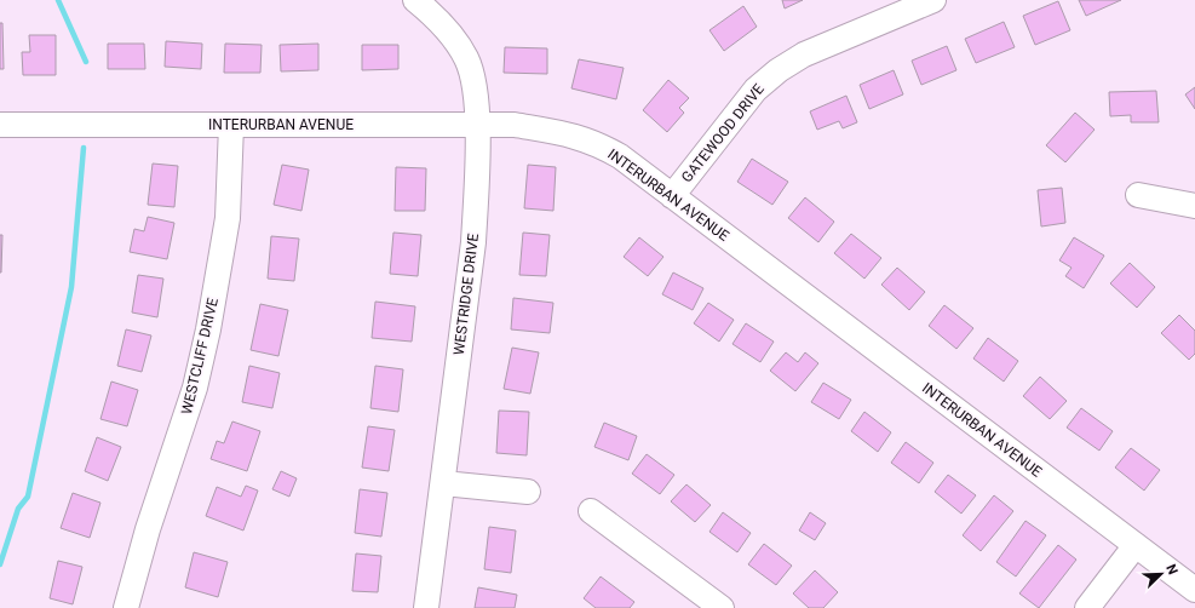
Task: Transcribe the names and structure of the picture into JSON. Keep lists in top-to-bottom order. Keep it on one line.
{"streets":{"street":["INTERURBAN AVENUE","GATEWOOD DRIVE","WESTRIDGE DRIVE","WESTCLIFF DRIVE"]},"crossings":[["INTERURBAN AVENUE","GATEWOOD DRIVE"],["INTERURBAN AVENUE","WESTRIDGE DRIVE"],["INTERURBAN AVENUE","WESTCLIFF DRIVE"]],"north":"top right"}
